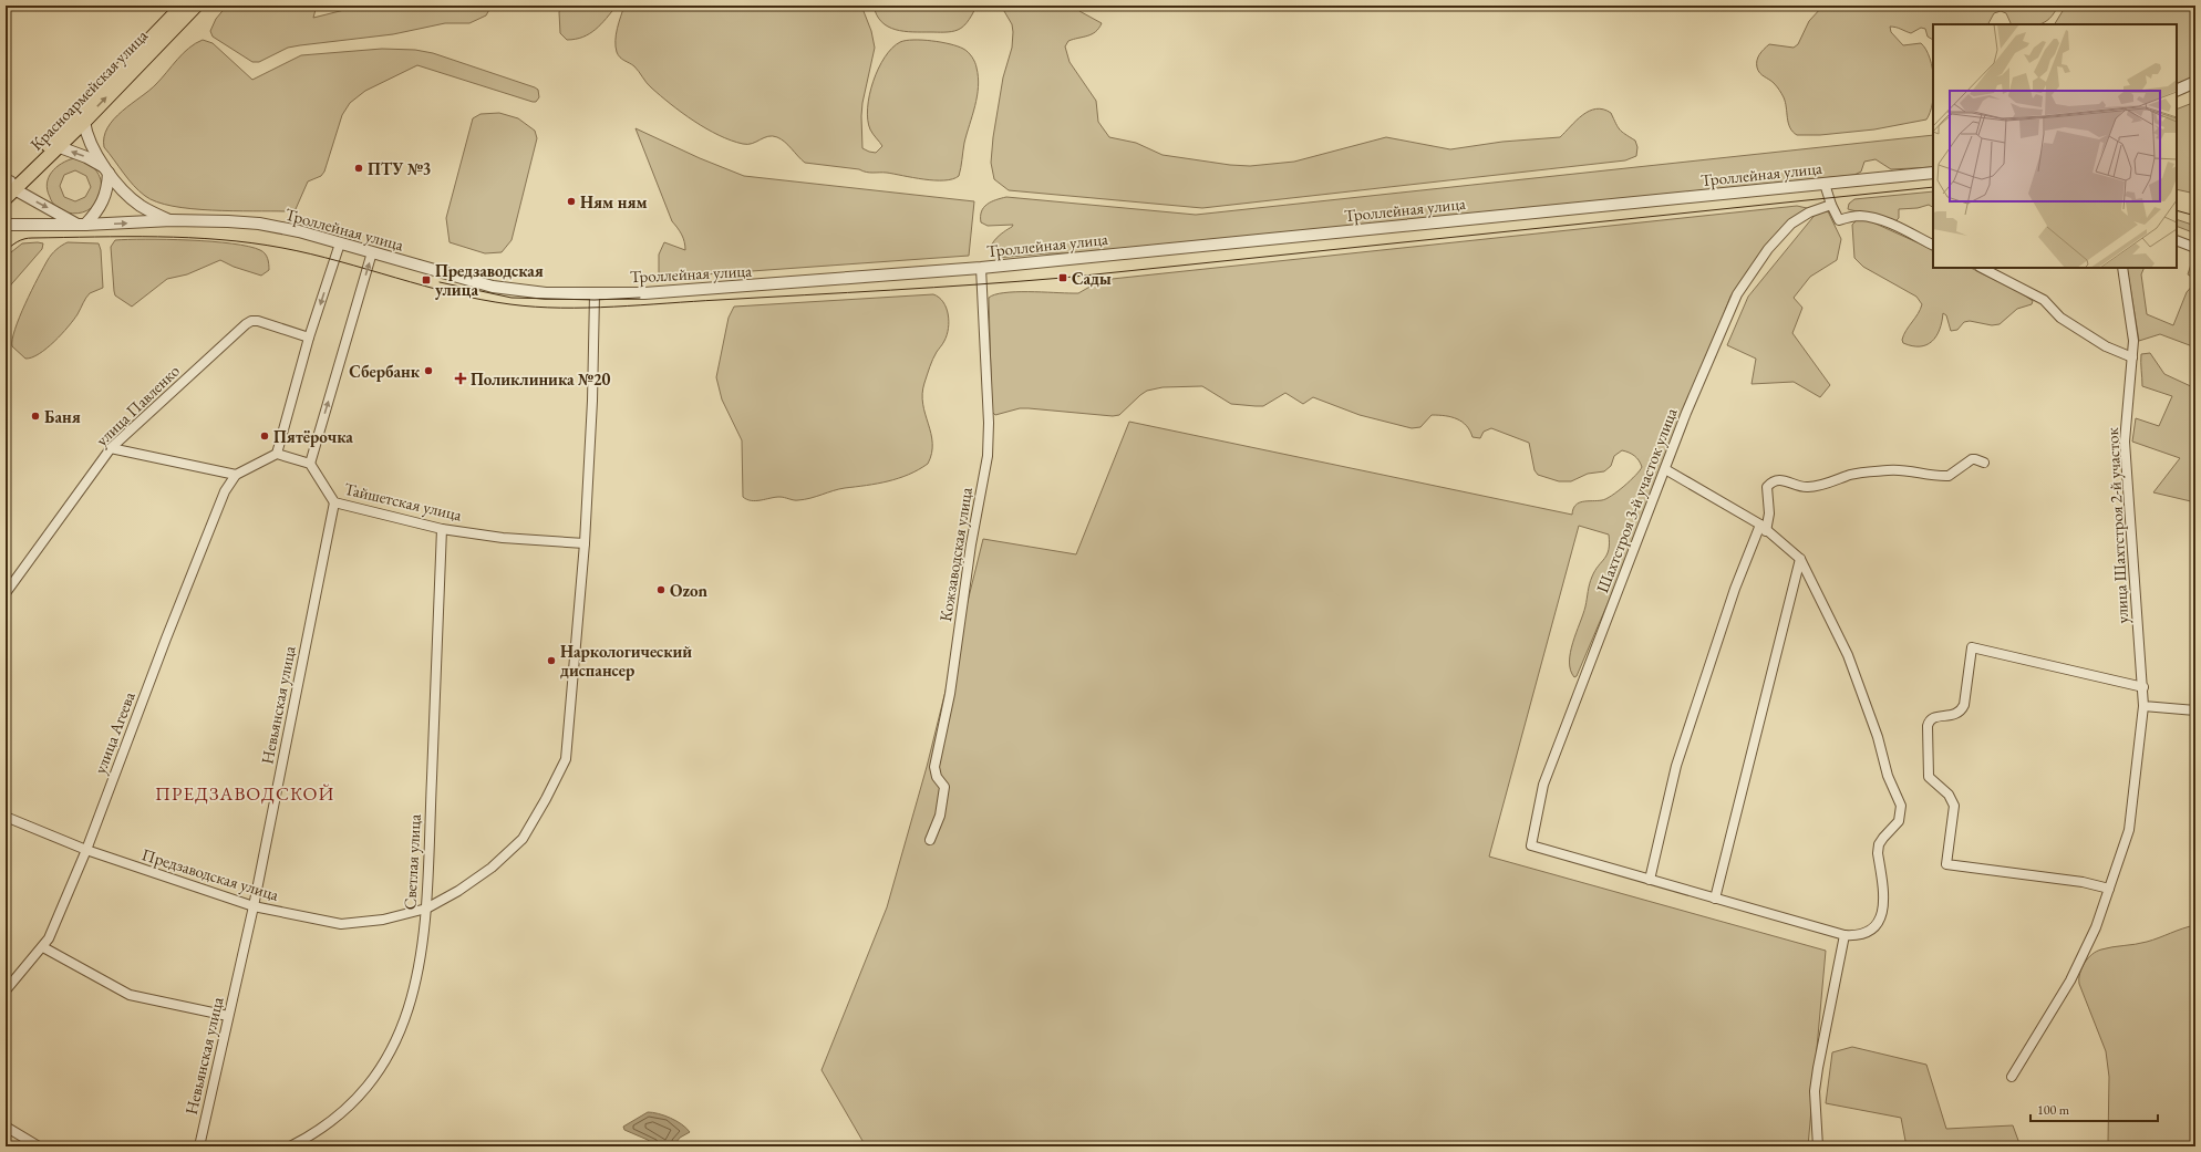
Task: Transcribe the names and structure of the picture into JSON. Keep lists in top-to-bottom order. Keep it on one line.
{"streets":{"main road":["Красноармейская улица"],"street":["Троллейная улица","улица Павленко","Шахтстроя 3-й участок улица","Тайшетская улица","улица Шахтстроя 2-й участок","Кожзаводская улица","Невьянская улица","улица Агеева","Светлая улица","Предзаводская улица"]},"crossings":[["Троллейная улица","Кожзаводская улица"],["Троллейная улица","Предзаводская улица"],["Тайшетская улица","Невьянская улица"],["Тайшетская улица","Светлая улица"],["Тайшетская улица","Предзаводская улица"],["Невьянская улица","Предзаводская улица"],["улица Агеева","Предзаводская улица"],["Светлая улица","Предзаводская улица"]],"districts":["ПРЕДЗАВОДСКОЙ"],"places":{"other":["ПТУ №3","Ням ням","Сбербанк","Баня","Пятёрочка","Ozon","Наркологический диспансер"],"transit":["Сады","Предзаводская улица"],"health":["Поликлиника №20"]},"scale_bar":"100 m"}
